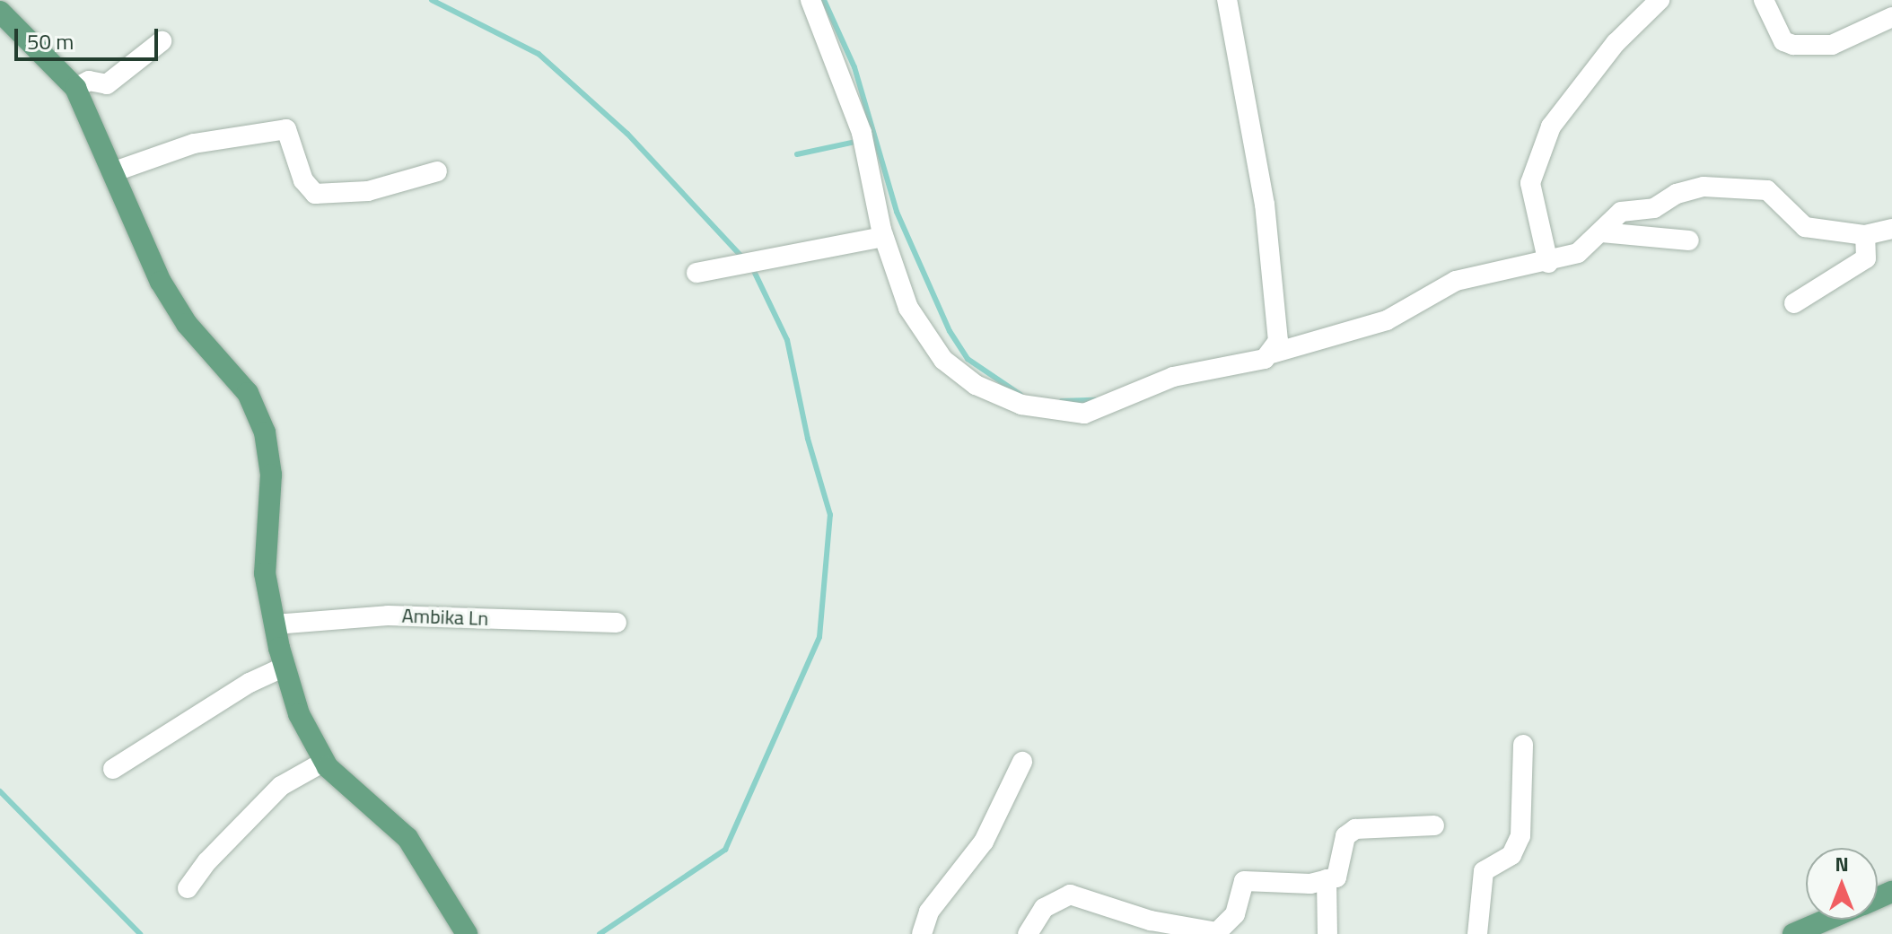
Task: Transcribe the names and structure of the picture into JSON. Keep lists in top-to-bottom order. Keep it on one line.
{"streets":{"street":["Ambika Ln"]},"scale_bar":"50 m","north":"top"}
